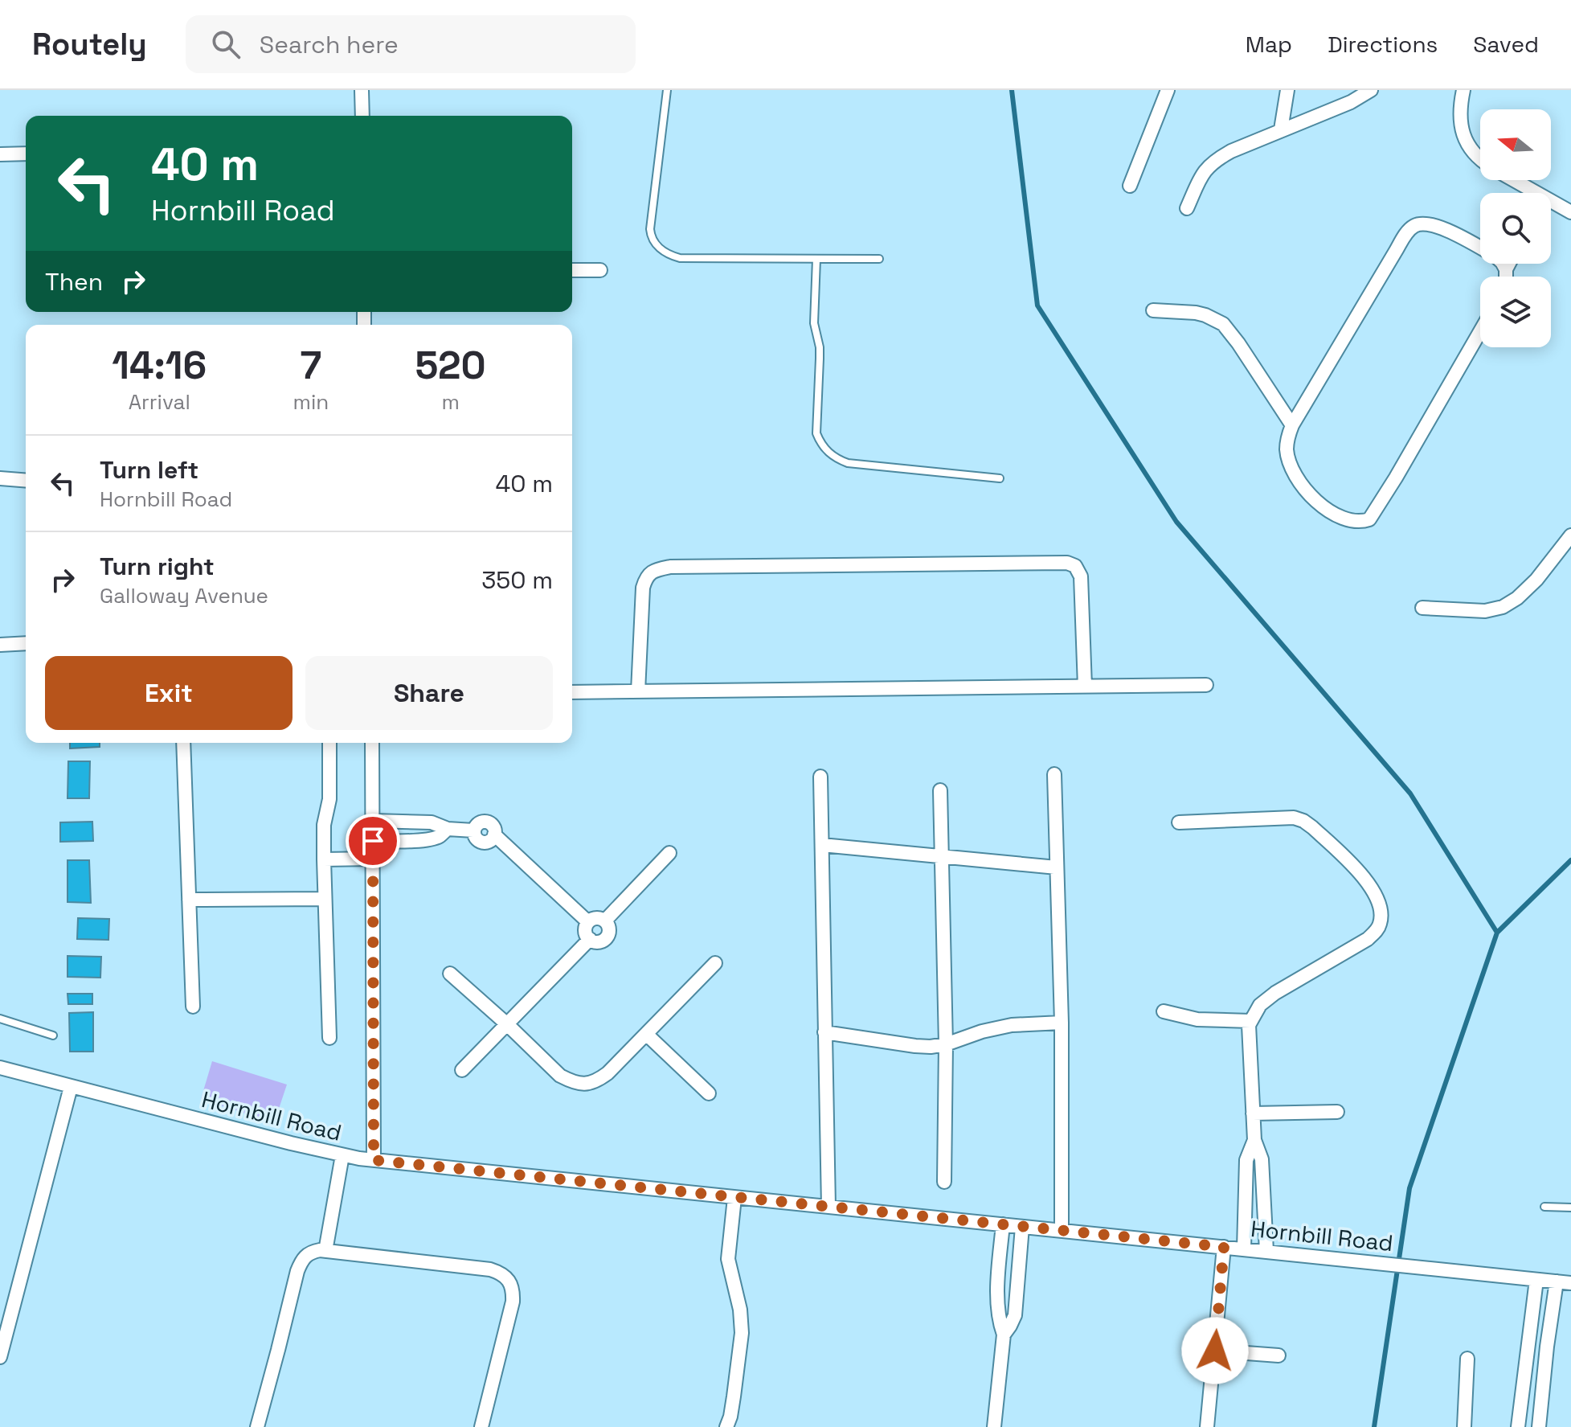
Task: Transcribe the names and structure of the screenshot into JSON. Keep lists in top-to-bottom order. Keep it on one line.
{"streets":{"street":["Hornbill Road"]},"north":"left","page":{"header":"Routely","search":"Search here","nav":["Map","Directions","Saved"],"turn":["40 m","Hornbill Road"],"then":"Then","eta":["14:16","Arrival","7","min","520","m"],"list":[{"name":"Turn left","note":"Hornbill Road","value":"40 m"},{"name":"Turn right","note":"Galloway Avenue","value":"350 m"}],"buttons":["Exit","Share"]}}
